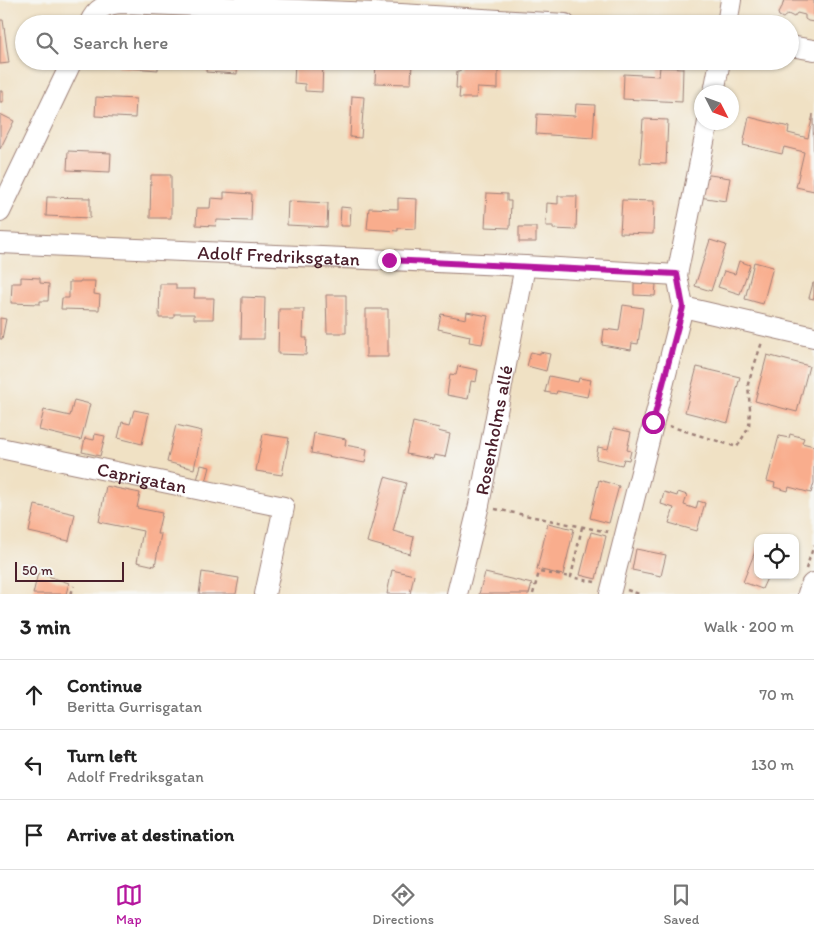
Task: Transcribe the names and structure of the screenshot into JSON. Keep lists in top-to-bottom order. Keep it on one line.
{"streets":{"street":["Adolf Fredriksgatan","Rosenholms allé","Caprigatan"]},"crossings":[["Adolf Fredriksgatan","Rosenholms allé"]],"scale_bar":"50 m","north":"bottom right","page":{"search":"Search here","scale":"50 m","heading":["3 min","Walk · 200 m"],"list":[["Continue","Beritta Gurrisgatan","70 m"],["Turn left","Adolf Fredriksgatan","130 m"],"Arrive at destination"],"nav":["Map","Directions","Saved"]}}
